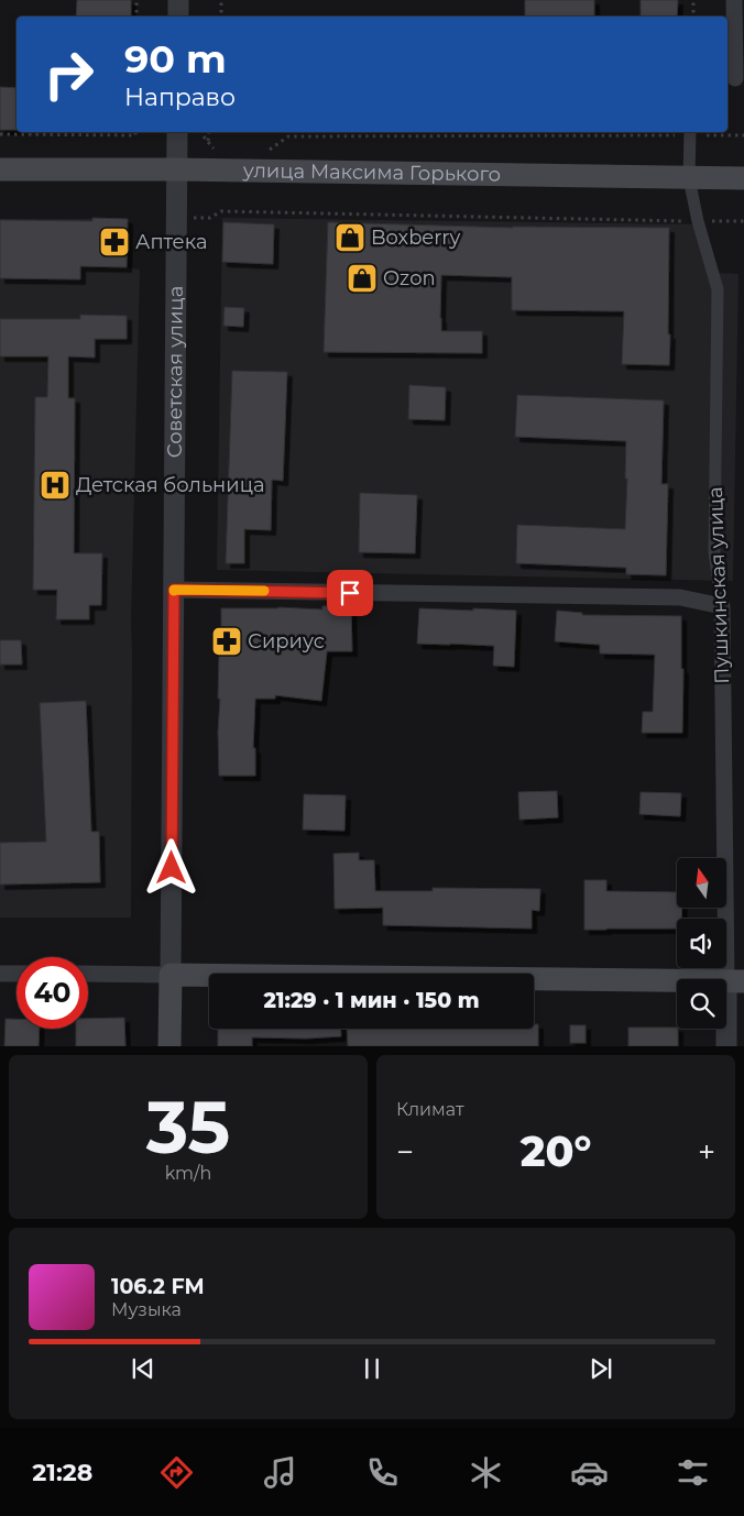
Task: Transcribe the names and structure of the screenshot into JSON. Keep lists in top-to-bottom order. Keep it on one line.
{"streets":{"main road":["улица Максима Горького","Советская улица"],"street":["Пушкинская улица"]},"crossings":[["улица Максима Горького","Советская улица"],["улица Максима Горького","Пушкинская улица"]],"places":{"shop":["Boxberry","Ozon"],"pharmacy":["Аптека","Сириус"],"hospital":["Детская больница"]},"north":"top","page":{"turn":["90 m","Направо"],"limit":"40","trip":"21:29 · 1 мин · 150 m","tile":[["35","km/h"],"Климат"],"heat":["−","20°","+"],"song":["106.2 FM","Музыка"],"tabs":"21:28"}}
